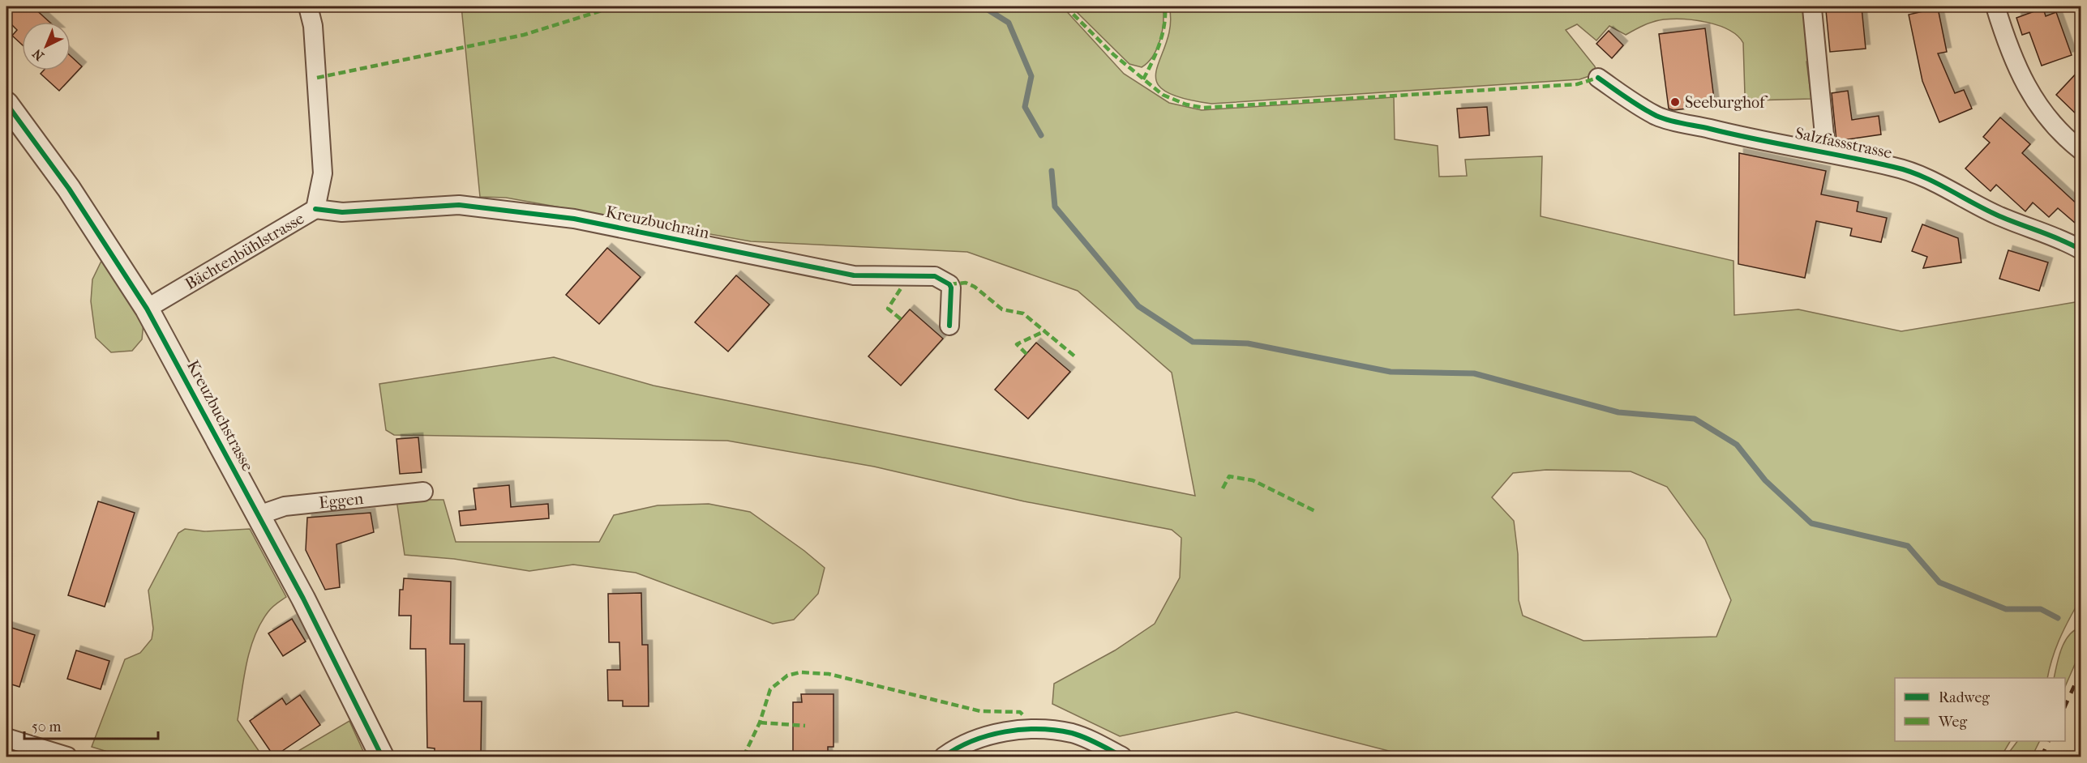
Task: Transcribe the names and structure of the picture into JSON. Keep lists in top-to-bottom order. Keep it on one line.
{"streets":{"street":["Salzfassstrasse","Kreuzbuchrain","Bächtenbühlstrasse","Kreuzbuchstrasse","Eggen"]},"crossings":[["Kreuzbuchrain","Bächtenbühlstrasse"],["Bächtenbühlstrasse","Kreuzbuchstrasse"],["Kreuzbuchstrasse","Eggen"]],"places":["Seeburghof"],"legend":["Radweg","Weg"],"scale_bar":"50 m","north":"bottom left"}
